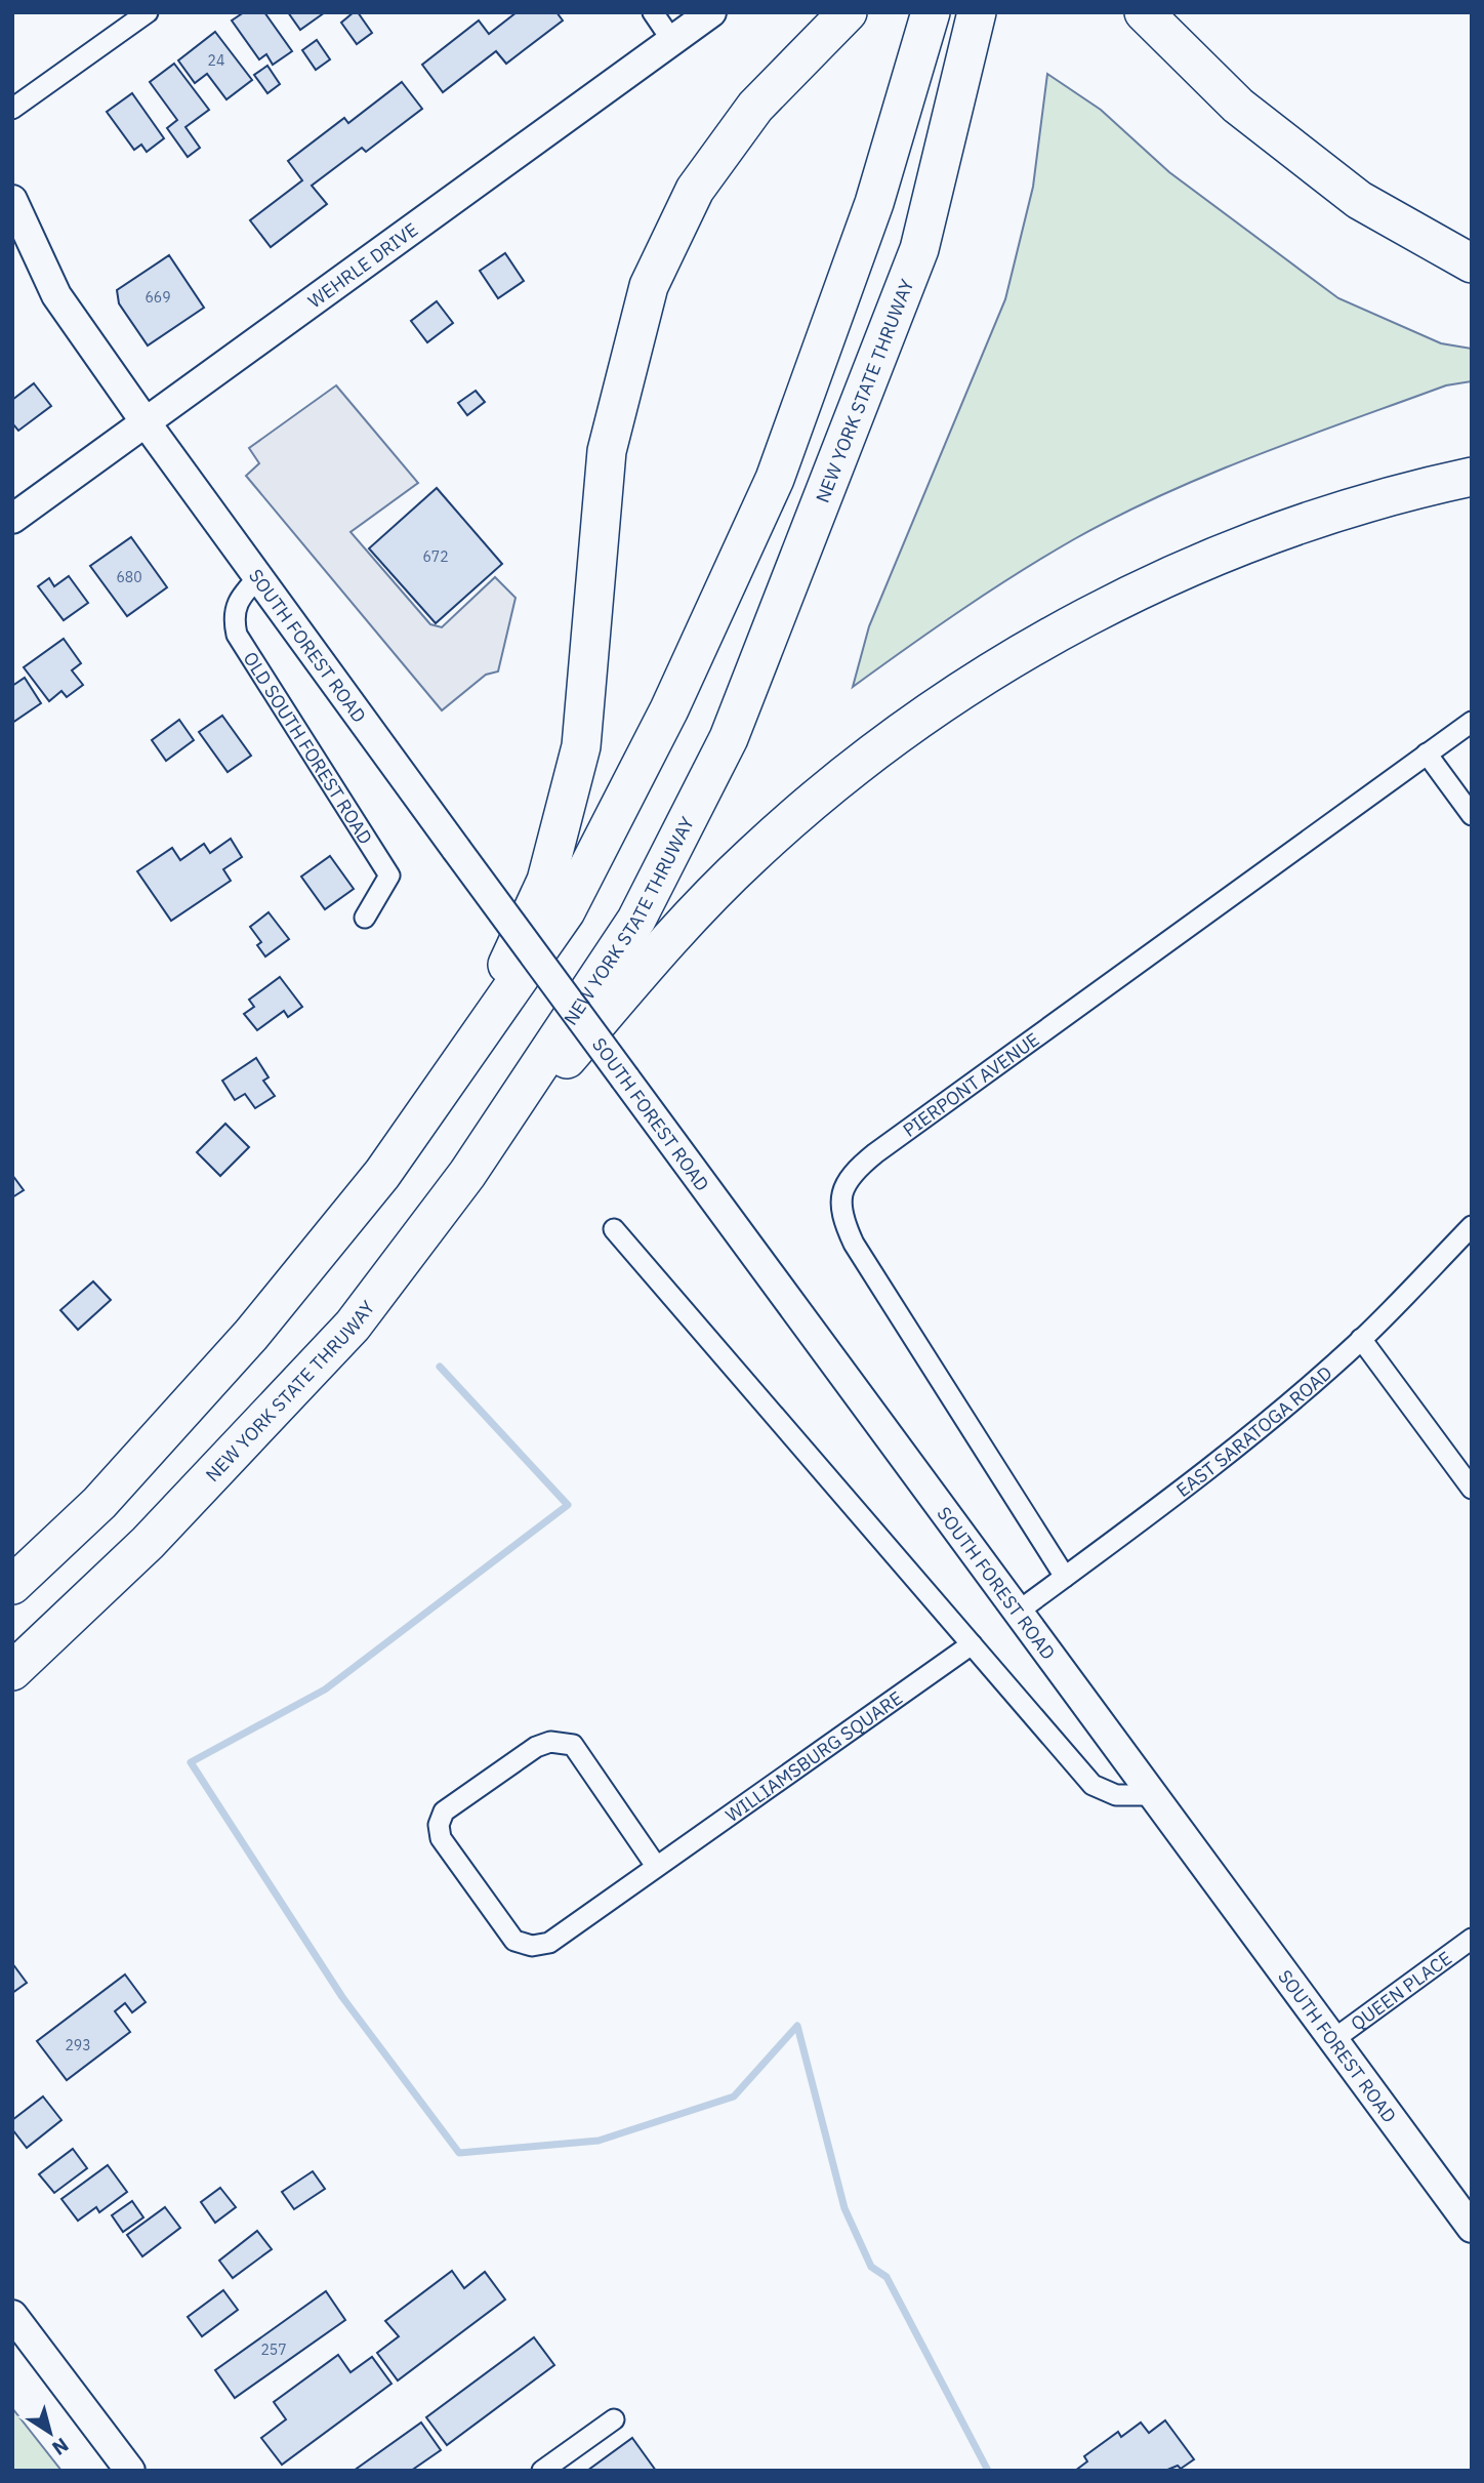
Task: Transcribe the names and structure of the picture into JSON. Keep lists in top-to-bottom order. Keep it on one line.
{"streets":{"highway":["NEW YORK STATE THRUWAY"],"street":["WEHRLE DRIVE","SOUTH FOREST ROAD","OLD SOUTH FOREST ROAD","PIERPONT AVENUE","EAST SARATOGA ROAD","WILLIAMSBURG SQUARE","QUEEN PLACE"]},"crossings":[["WEHRLE DRIVE","SOUTH FOREST ROAD"],["SOUTH FOREST ROAD","OLD SOUTH FOREST ROAD"],["SOUTH FOREST ROAD","EAST SARATOGA ROAD"],["SOUTH FOREST ROAD","QUEEN PLACE"],["PIERPONT AVENUE","EAST SARATOGA ROAD"]],"house_numbers":["24","669","672","680","293","257"],"north":"bottom right"}
